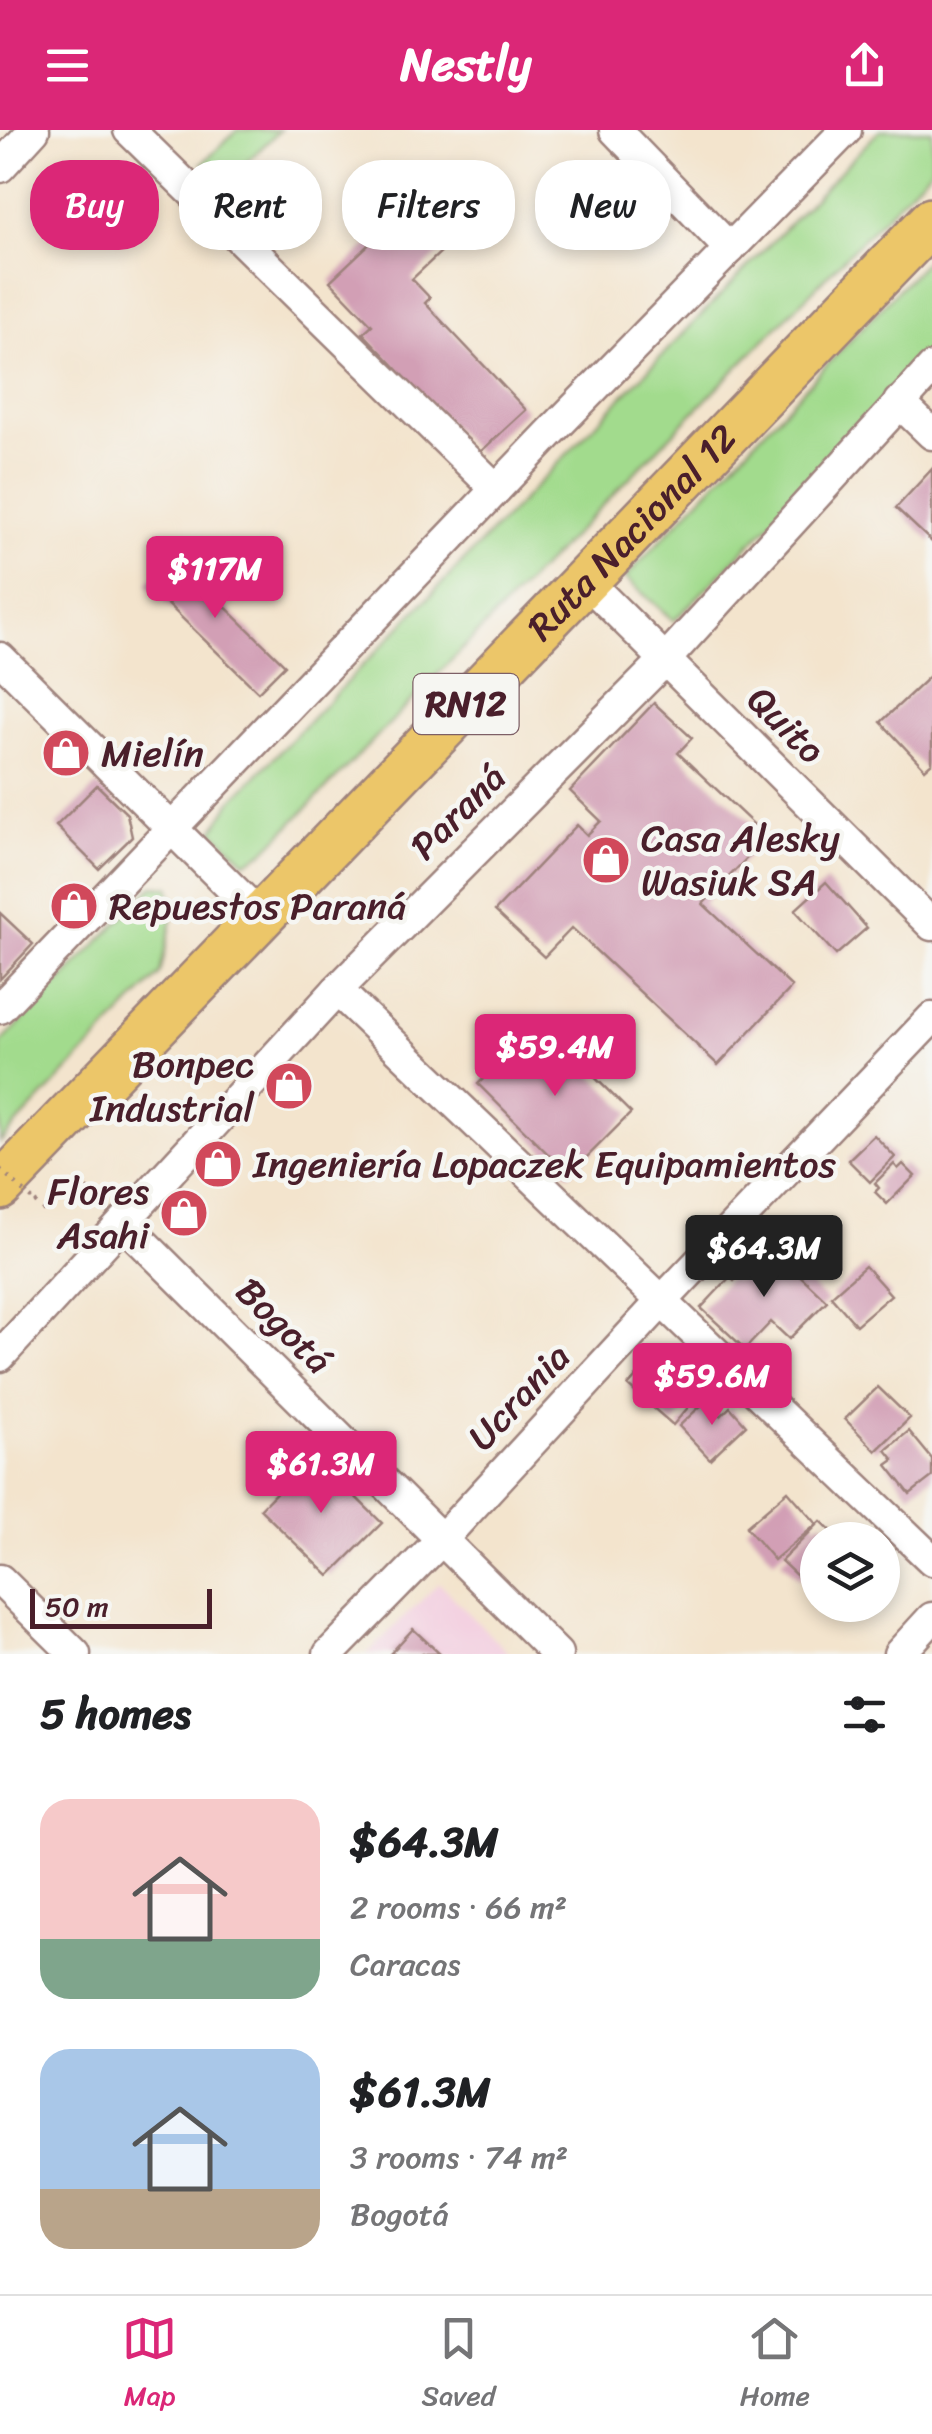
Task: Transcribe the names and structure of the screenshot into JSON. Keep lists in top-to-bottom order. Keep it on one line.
{"streets":{"highway":["Ruta Nacional 12","RN12"],"street":["Quito","Paraná","Bogotá","Ucrania"]},"crossings":[["Ruta Nacional 12","Quito"],["Quito","Paraná"],["Paraná","Bogotá"],["Bogotá","Ucrania"]],"places":{"shop":["Mielín","Casa Alesky Wasiuk SA","Repuestos Paraná","Bonpec Industrial","Ingeniería Lopaczek Equipamientos","Flores Asahi"]},"scale_bar":"50 m","page":{"header":"Nestly","chip":["Buy","Rent","Filters","New"],"price":["$117M","$59.4M","$64.3M","$59.6M","$61.3M"],"scale":"50 m","heading":"5 homes","list":[{"name":"$64.3M","note":"2 rooms · 66 m² · Caracas"},{"name":"$61.3M","note":"3 rooms · 74 m² · Bogotá"}],"tabs":["Map","Saved","Home"]}}
